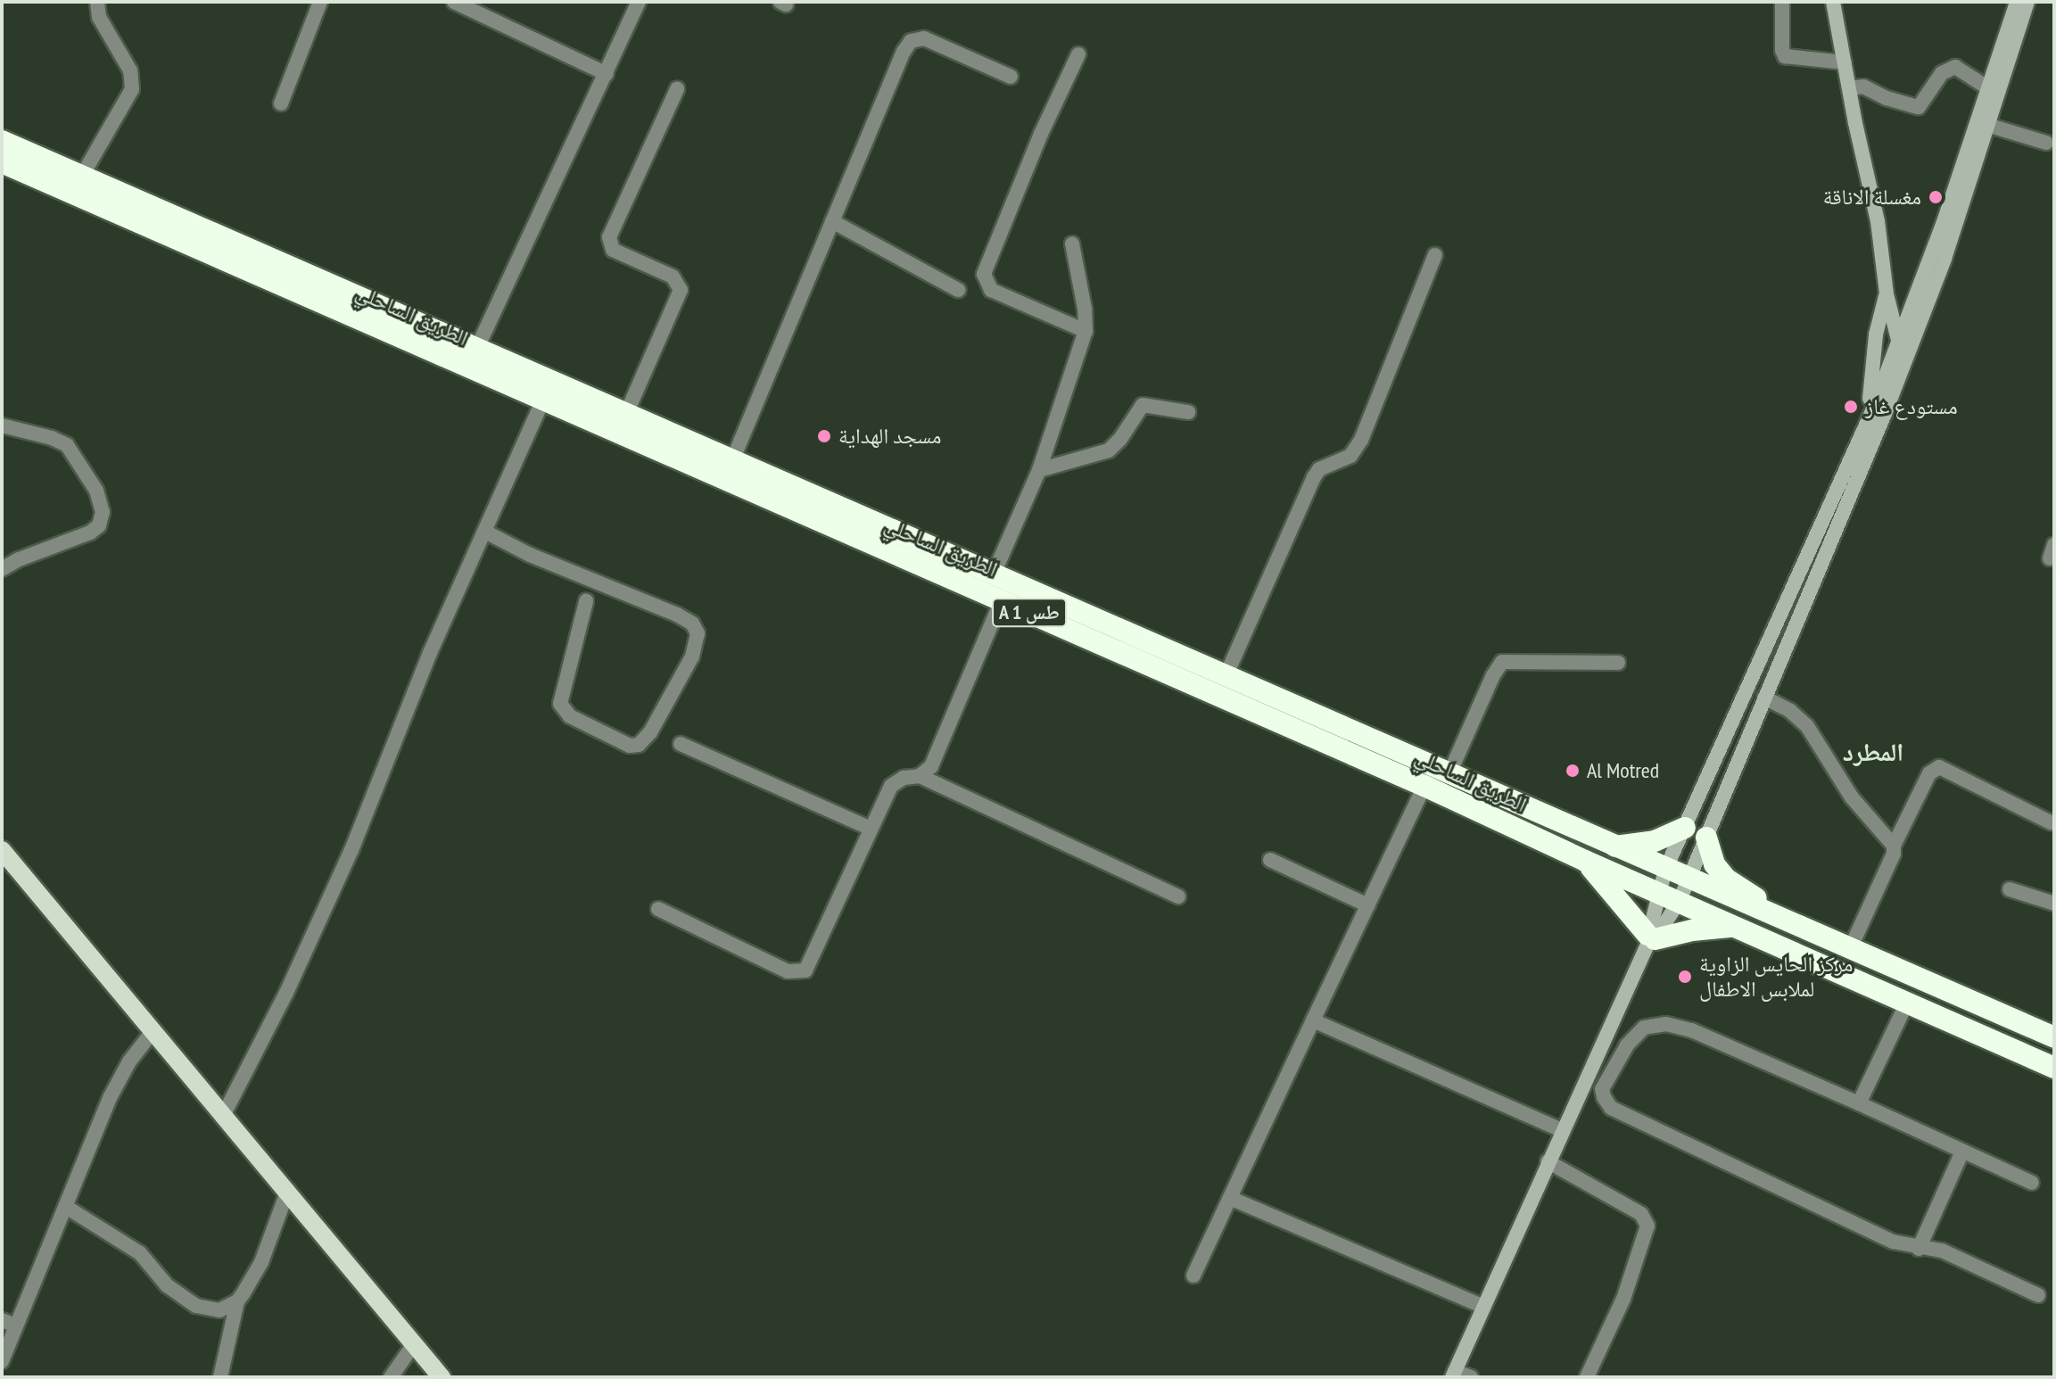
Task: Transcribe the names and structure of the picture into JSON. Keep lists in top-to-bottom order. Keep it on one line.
{"streets":{"highway":["الطريق الساحلي","A 1 طس"]},"districts":["المطرد"],"places":["مغسلة الاناقة","مستودع غاز","مسجد الهداية","Al Motred","مركز الحايس الزاوية لملابس الاطفال"]}
